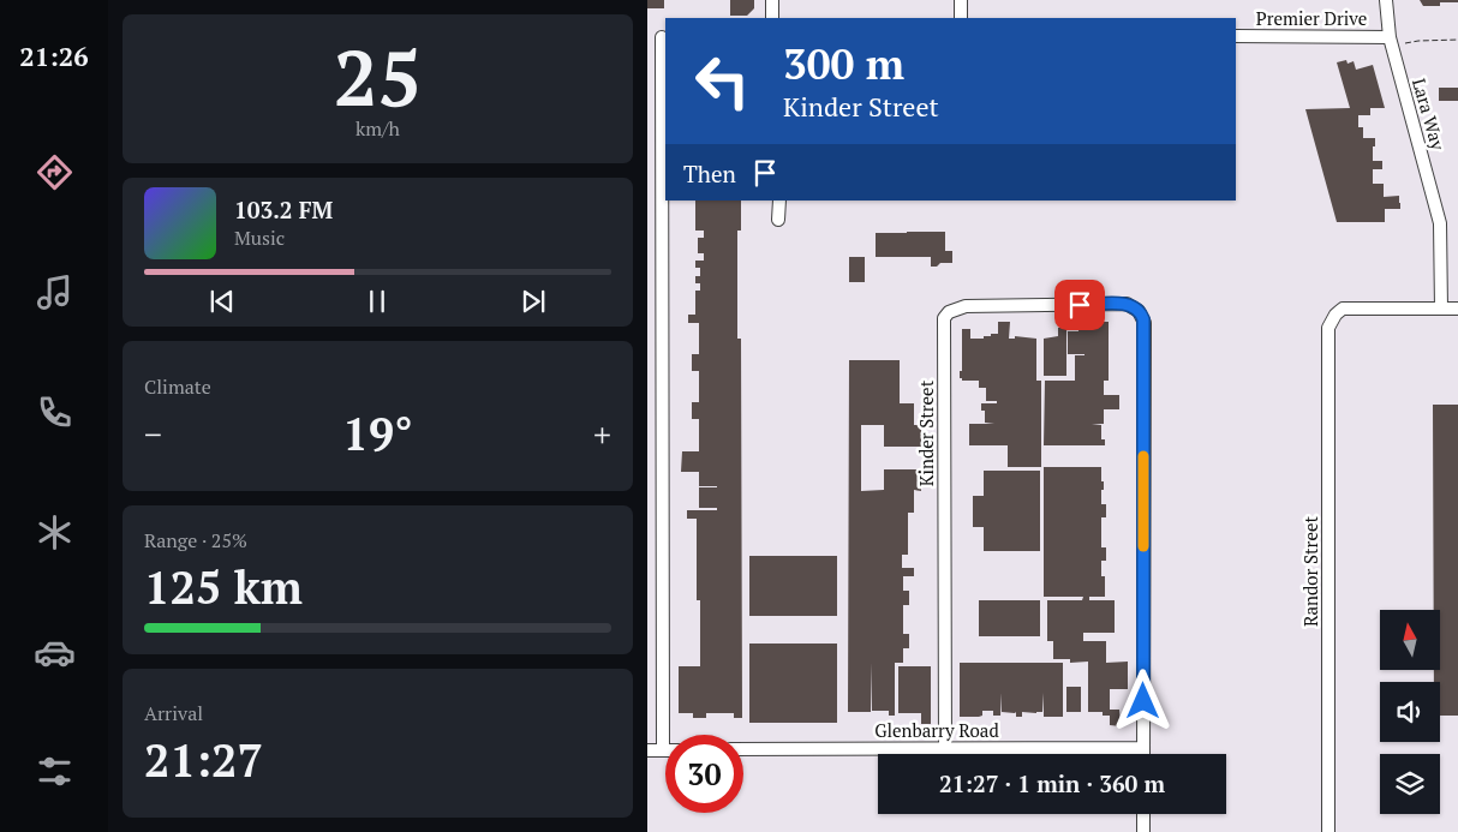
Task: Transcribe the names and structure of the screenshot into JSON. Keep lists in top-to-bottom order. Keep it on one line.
{"streets":{"street":["Premier Drive","Lara Way","Kinder Street","Randor Street","Glenbarry Road"]},"crossings":[["Premier Drive","Lara Way"],["Lara Way","Randor Street"],["Kinder Street","Glenbarry Road"]],"north":"top","page":{"tabs":"21:26","tile":[["25","km/h"],"Climate",["Range · 25%","125 km"],["Arrival","21:27"]],"turn":["300 m","Kinder Street"],"then":"Then","song":["103.2 FM","Music"],"heat":["−","19°","+"],"limit":"30","trip":"21:27 · 1 min · 360 m"}}
